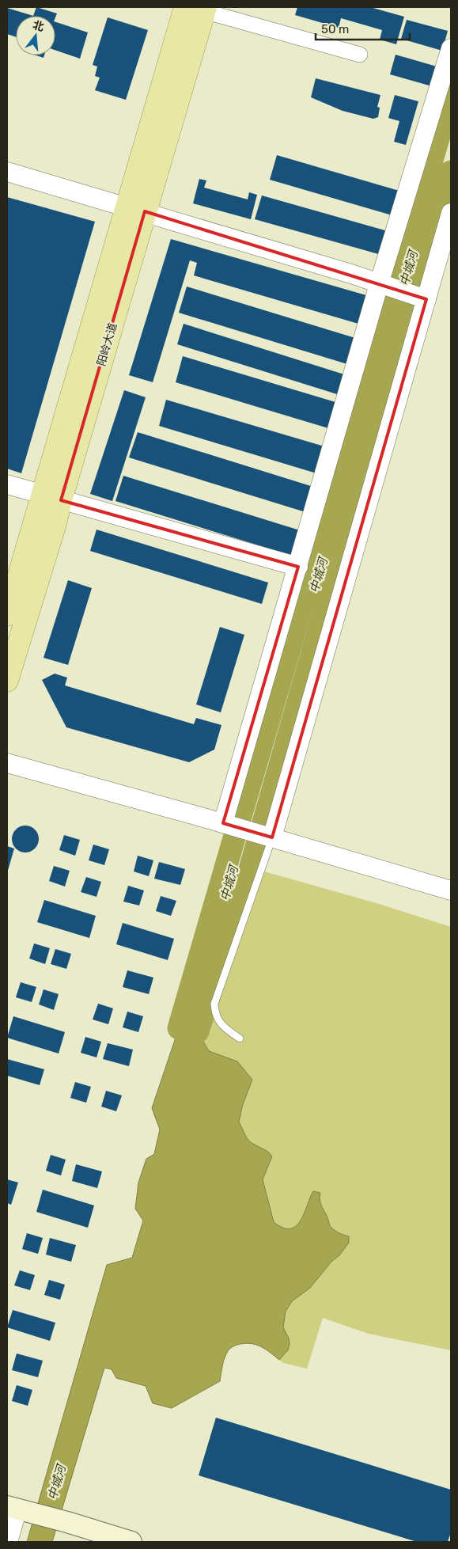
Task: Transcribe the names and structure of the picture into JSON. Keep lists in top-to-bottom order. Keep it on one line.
{"streets":{"main road":["阳岭大道"]},"water":["中城河"],"scale_bar":"50 m","north":"top"}
